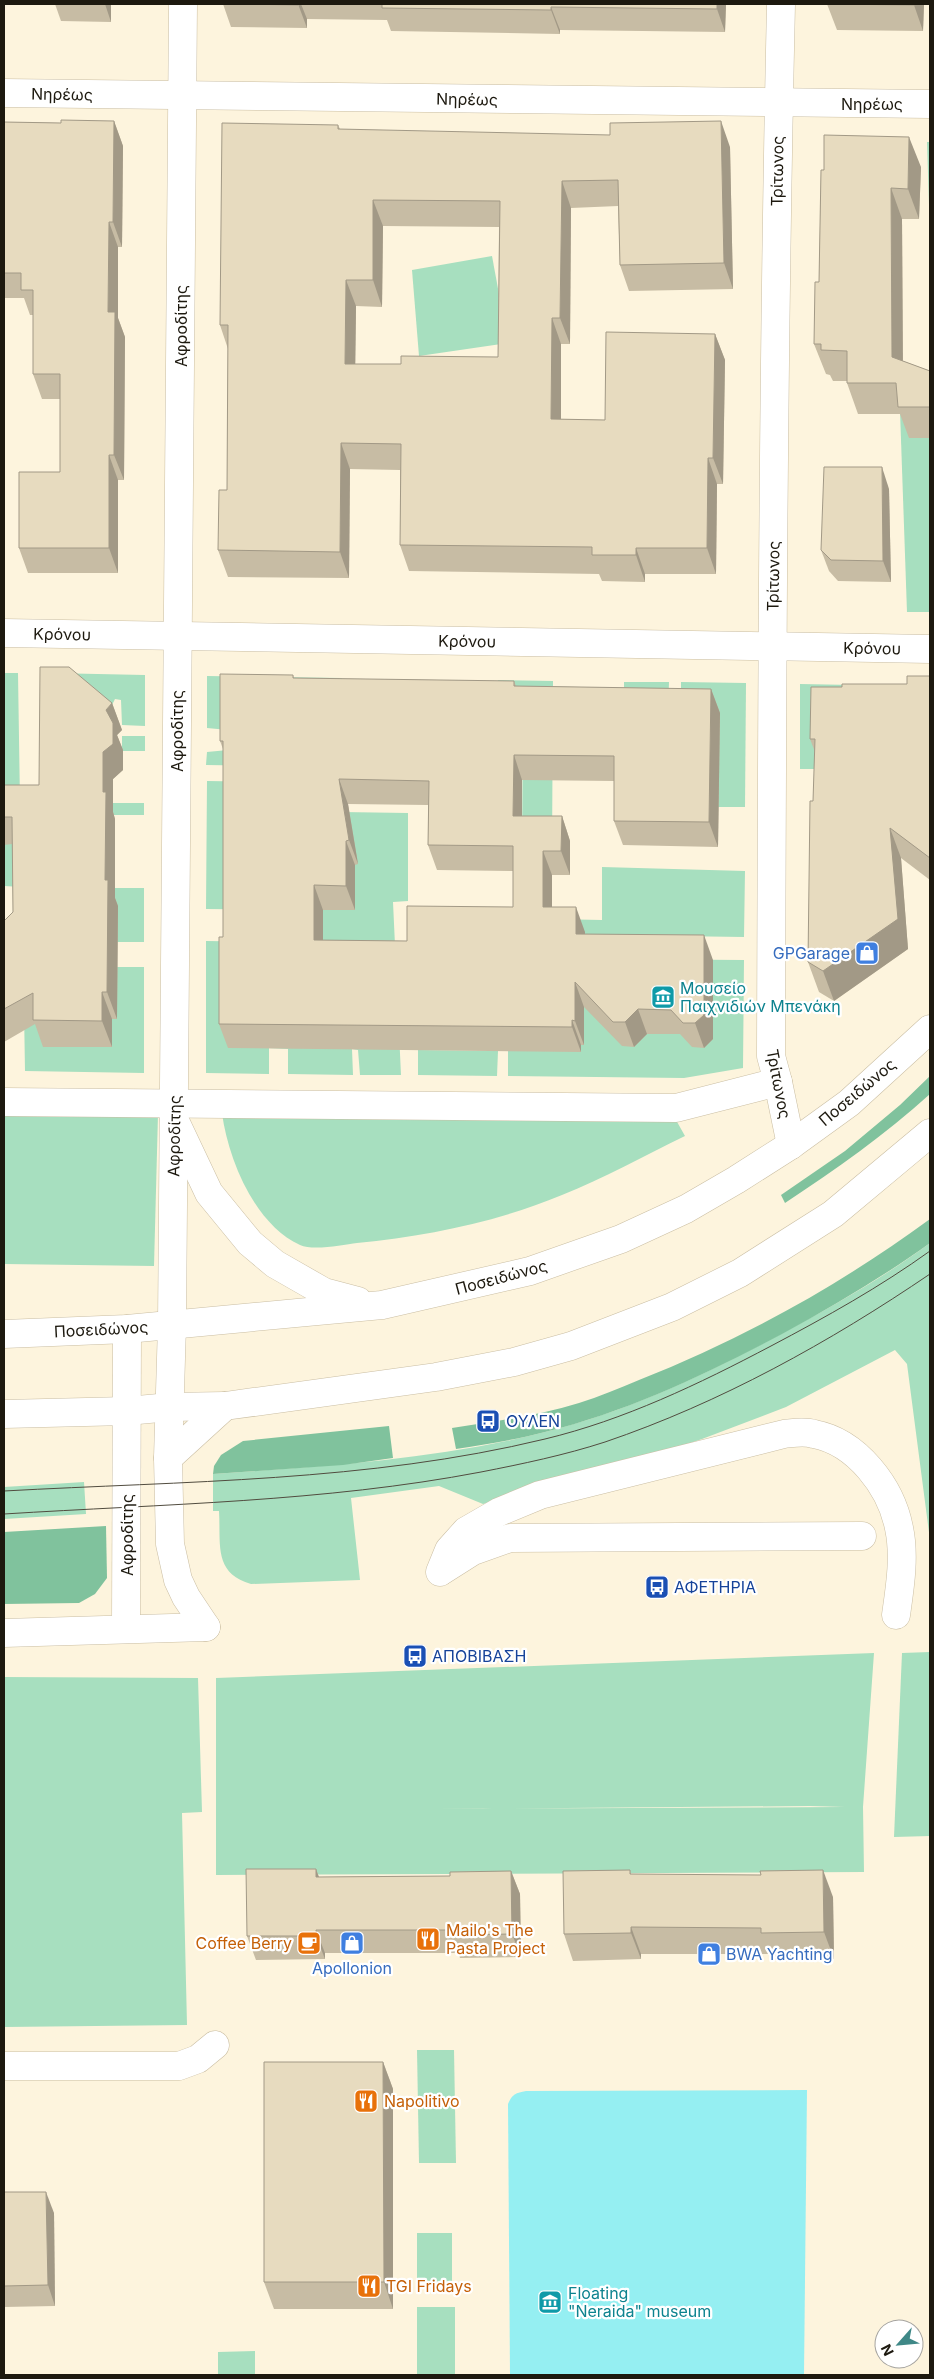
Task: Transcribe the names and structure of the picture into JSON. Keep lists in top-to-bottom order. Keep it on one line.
{"streets":{"main road":["Νηρέως","Τρίτωνος","Αφροδίτης","Κρόνου","Ποσειδώνος"]},"crossings":[["Νηρέως","Τρίτωνος"],["Νηρέως","Αφροδίτης"],["Τρίτωνος","Κρόνου"],["Τρίτωνος","Ποσειδώνος"],["Αφροδίτης","Κρόνου"],["Αφροδίτης","Ποσειδώνος"]],"places":{"shop":["GPGarage","Apollonion","BWA Yachting"],"museum":["Μουσείο Παιχνιδιών Μπενάκη","Floating \"Neraida\" museum"],"bus stop":["ΟΥΛΕΝ","ΑΦΕΤΗΡΙΑ","ΑΠΟΒΙΒΑΣΗ"],"restaurant":["Mailo's The Pasta Project","Napolitivo","TGI Fridays"],"cafe":["Coffee Berry"]},"north":"bottom left"}
